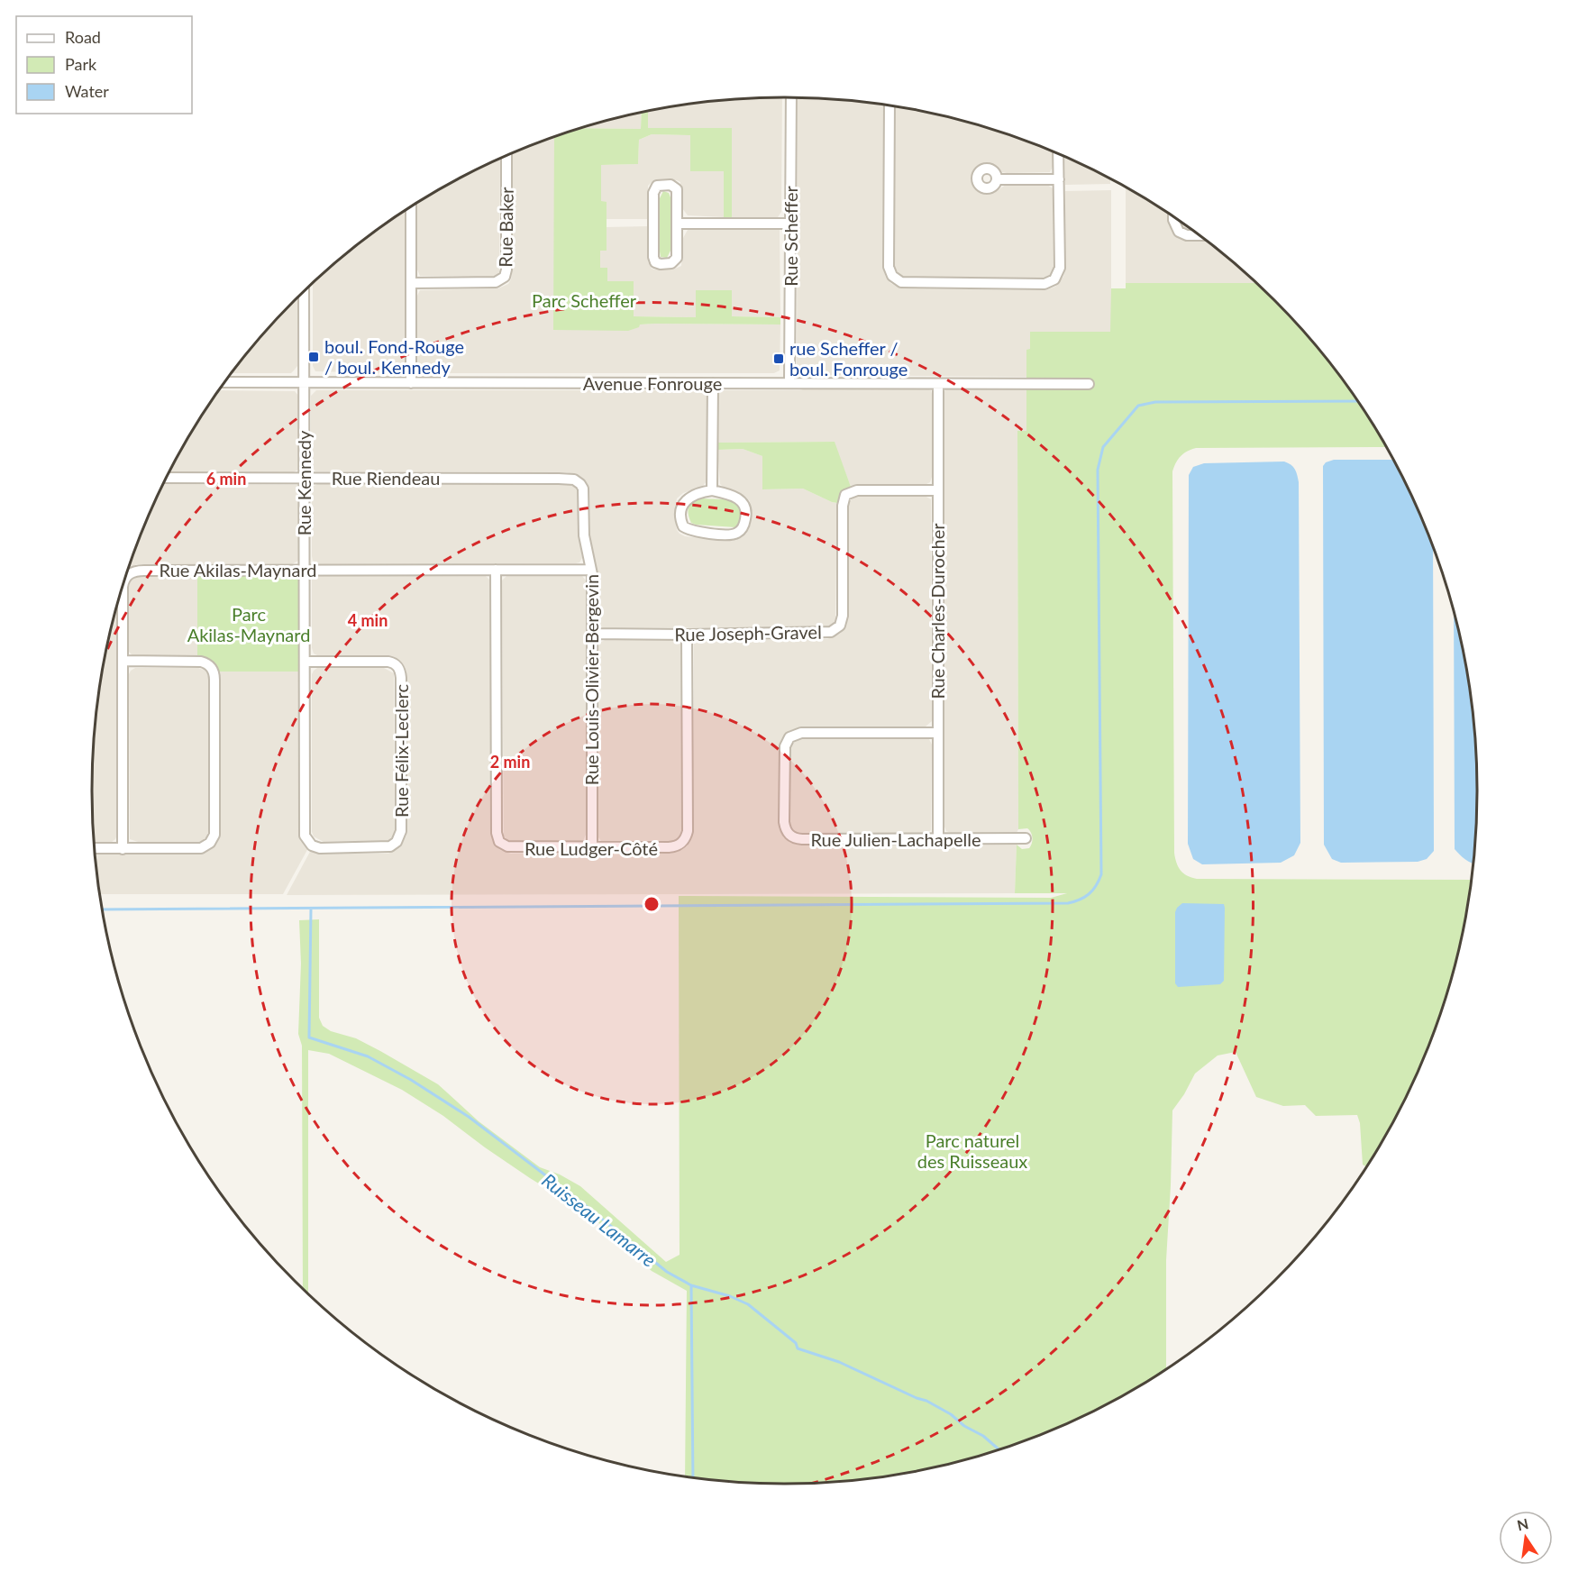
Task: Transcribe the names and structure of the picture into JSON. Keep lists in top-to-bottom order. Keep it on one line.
{"streets":{"street":["Rue Baker","Rue Scheffer","Avenue Fonrouge","Rue Riendeau","Rue Kennedy","Rue Akilas-Maynard","Rue Charles-Durocher","Rue Joseph-Gravel","Rue Louis-Olivier-Bergevin","Rue Félix-Leclerc","Rue Julien-Lachapelle","Rue Ludger-Côté"]},"crossings":[["Rue Scheffer","Avenue Fonrouge"],["Avenue Fonrouge","Rue Kennedy"],["Avenue Fonrouge","Rue Charles-Durocher"],["Rue Riendeau","Rue Kennedy"],["Rue Riendeau","Rue Louis-Olivier-Bergevin"],["Rue Kennedy","Rue Akilas-Maynard"],["Rue Kennedy","Rue Félix-Leclerc"],["Rue Akilas-Maynard","Rue Louis-Olivier-Bergevin"],["Rue Akilas-Maynard","Rue Ludger-Côté"],["Rue Charles-Durocher","Rue Joseph-Gravel"],["Rue Charles-Durocher","Rue Julien-Lachapelle"],["Rue Joseph-Gravel","Rue Louis-Olivier-Bergevin"],["Rue Joseph-Gravel","Rue Ludger-Côté"],["Rue Louis-Olivier-Bergevin","Rue Ludger-Côté"]],"water":["Ruisseau Lamarre"],"parks":["Parc Scheffer","Parc Akilas-Maynard","Parc naturel des Ruisseaux"],"places":{"transit":["boul. Fond-Rouge / boul. Kennedy","rue Scheffer / boul. Fonrouge"]},"legend":["Road","Park","Water"],"north":"top","rings":["6 min","4 min","2 min"]}
